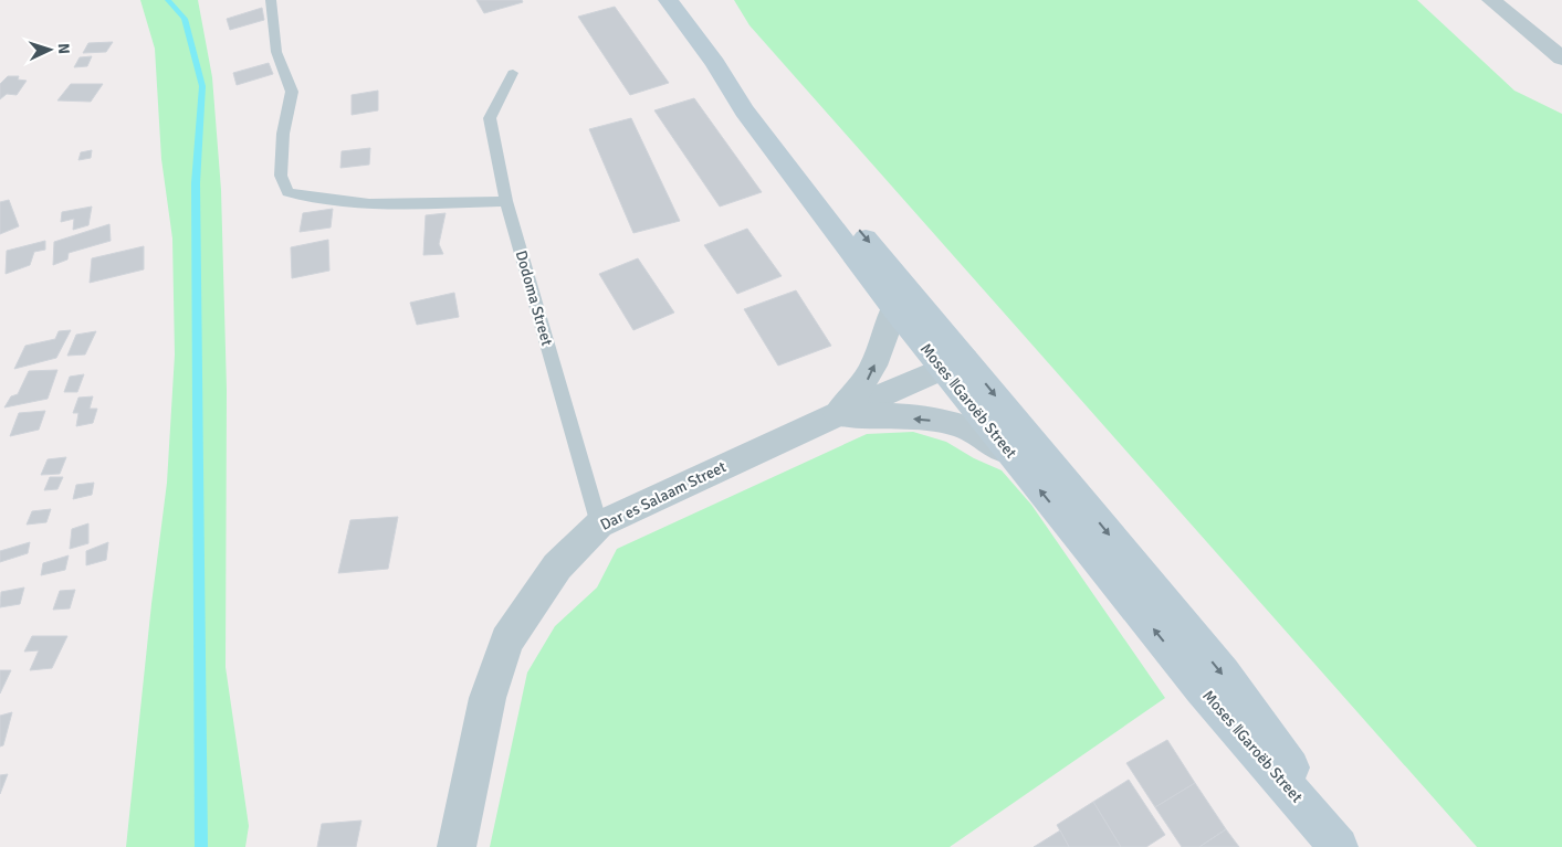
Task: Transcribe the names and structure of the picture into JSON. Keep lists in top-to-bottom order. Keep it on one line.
{"streets":{"main road":["Moses ǁGaroëb Street"],"street":["Dar es Salaam Street"],"lane":["Dodoma Street"]},"crossings":[["Dodoma Street","Dar es Salaam Street"],["Moses ǁGaroëb Street","Dar es Salaam Street"]],"north":"right"}
